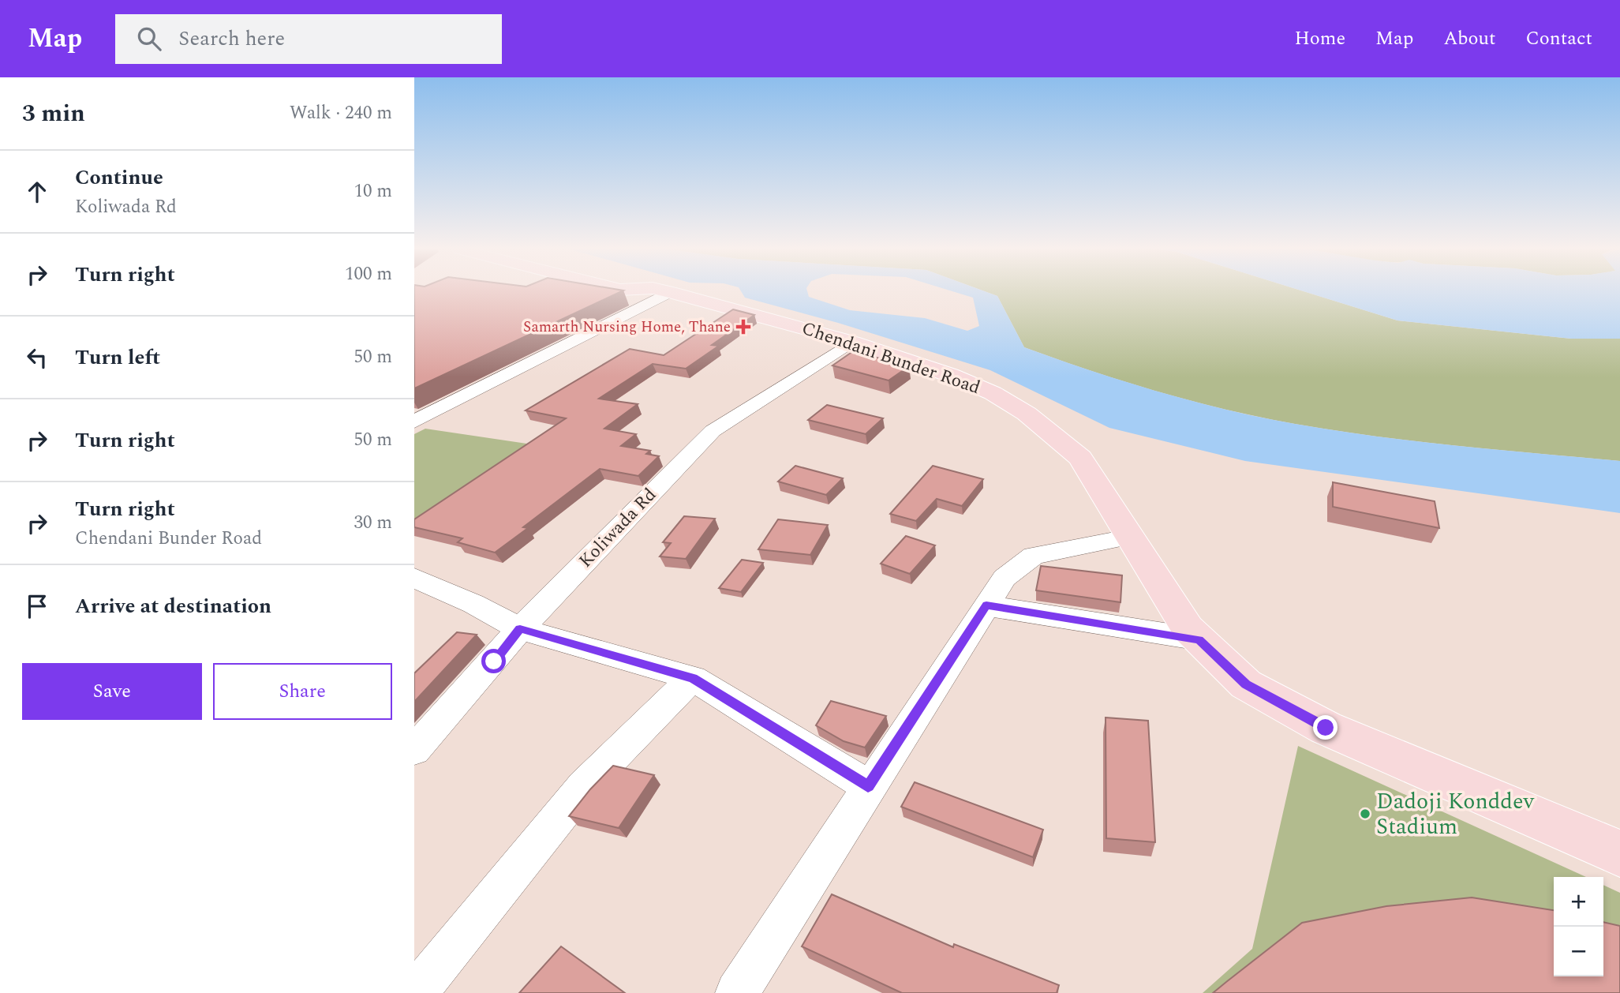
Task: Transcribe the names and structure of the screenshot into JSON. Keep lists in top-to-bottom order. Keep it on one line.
{"streets":{"main road":["Chendani Bunder Road"],"street":["Koliwada Rd"]},"crossings":[["Chendani Bunder Road","Koliwada Rd"]],"places":{"health":["Samarth Nursing Home, Thane"],"other":["Dadoji Konddev Stadium"]},"page":{"header":"Map","search":"Search here","nav":["Home","Map","About","Contact"],"heading":["3 min","Walk · 240 m"],"list":[["Continue","Koliwada Rd","10 m"],["Turn right","100 m"],["Turn left","50 m"],["Turn right","50 m"],["Turn right","Chendani Bunder Road","30 m"],"Arrive at destination"],"buttons":["Save","Share"],"map_buttons":["+","−"]}}
